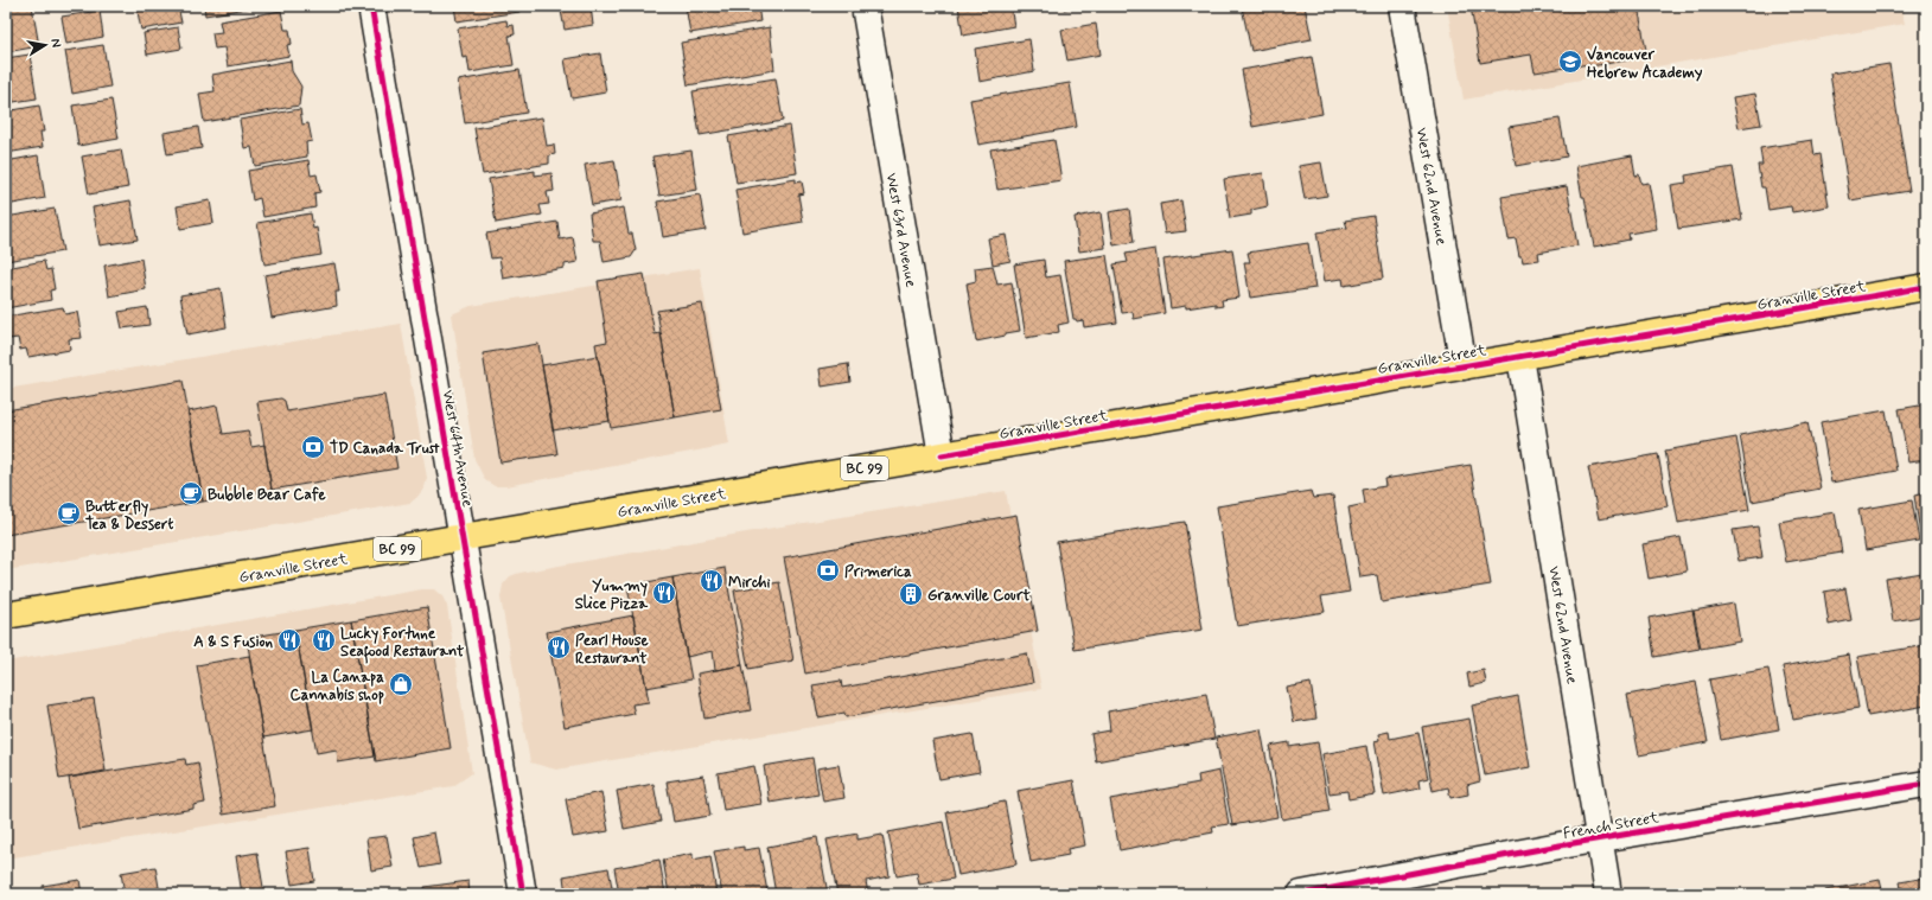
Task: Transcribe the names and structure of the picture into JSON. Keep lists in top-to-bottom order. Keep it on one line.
{"streets":{"highway":["Granville Street","BC 99"],"street":["West 62nd Avenue","West 63rd Avenue","West 64th Avenue","French Street"]},"crossings":[["West 62nd Avenue","Granville Street"],["West 62nd Avenue","French Street"],["West 63rd Avenue","Granville Street"],["Granville Street","West 64th Avenue"]],"places":{"school or university":["Vancouver Hebrew Academy"],"bank":["TD Canada Trust","Primerica"],"cafe":["Bubble Bear Cafe","Butterfly Tea & Dessert"],"restaurant":["Mirchi","Yummy Slice Pizza","A & S Fusion","Lucky Fortune Seafood Restaurant","Pearl House Restaurant"],"building":["Granville Court"],"shop":["La Canapa Cannabis shop"]},"north":"right"}
